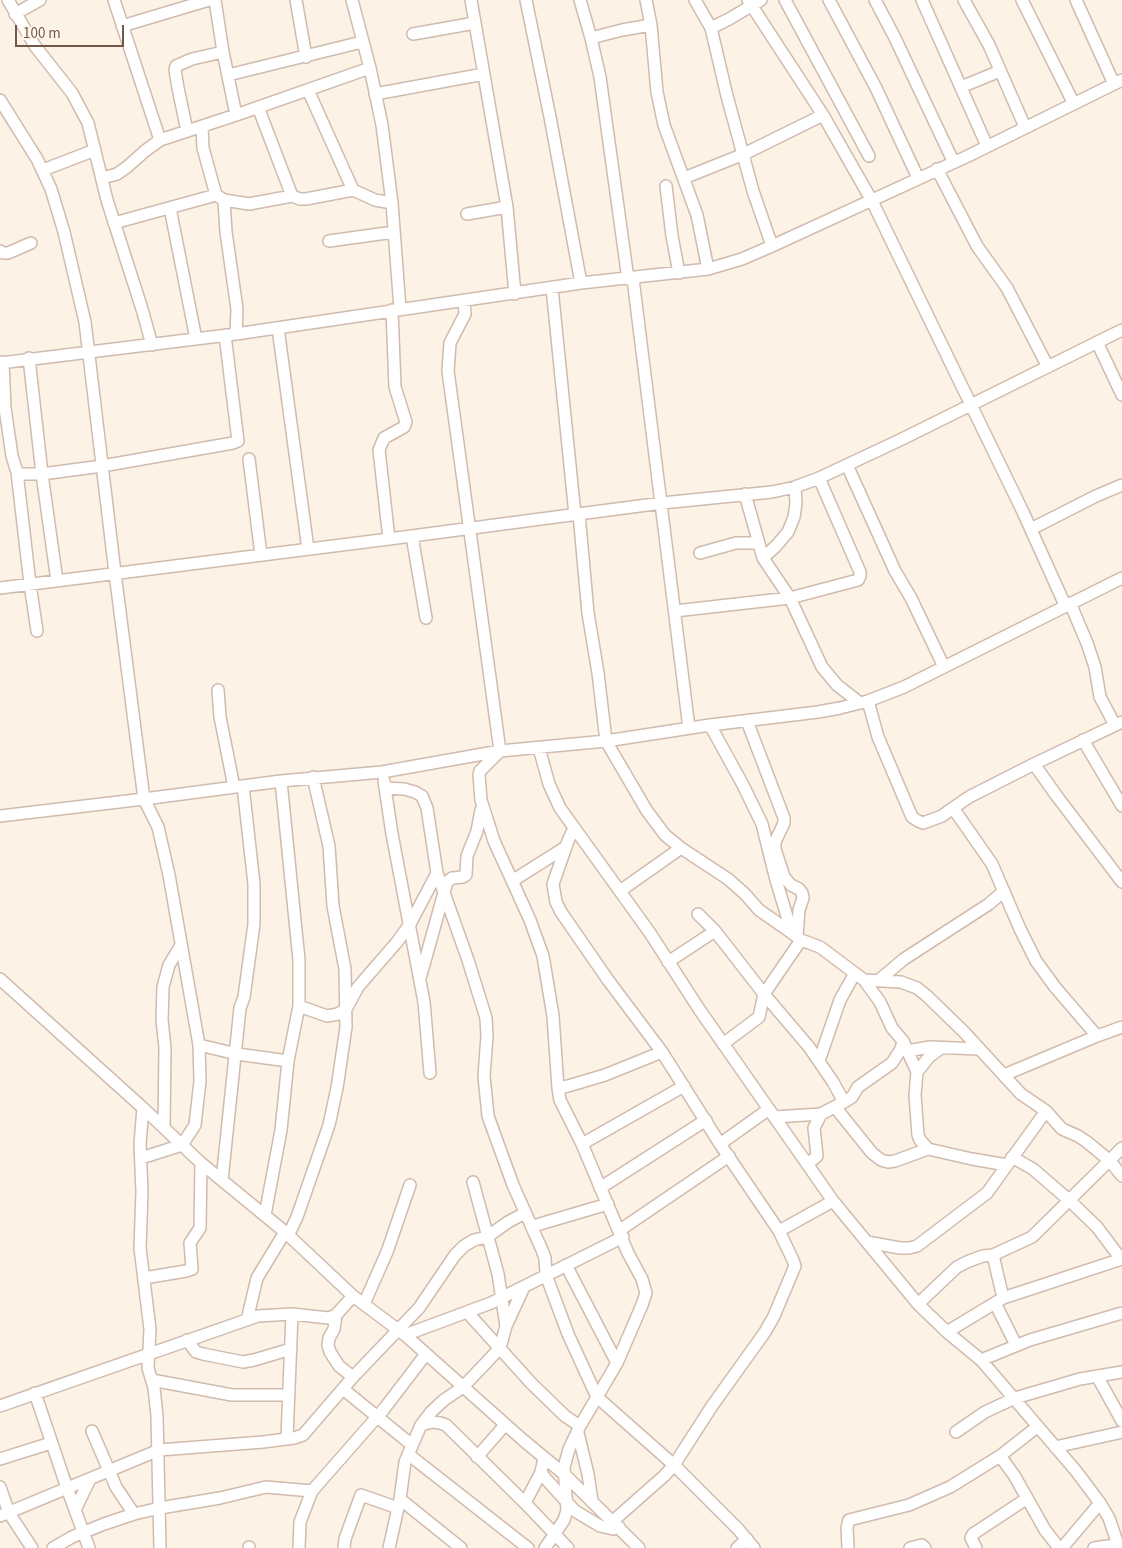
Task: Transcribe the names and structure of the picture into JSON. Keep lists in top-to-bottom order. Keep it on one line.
{"scale_bar":"100 m"}
